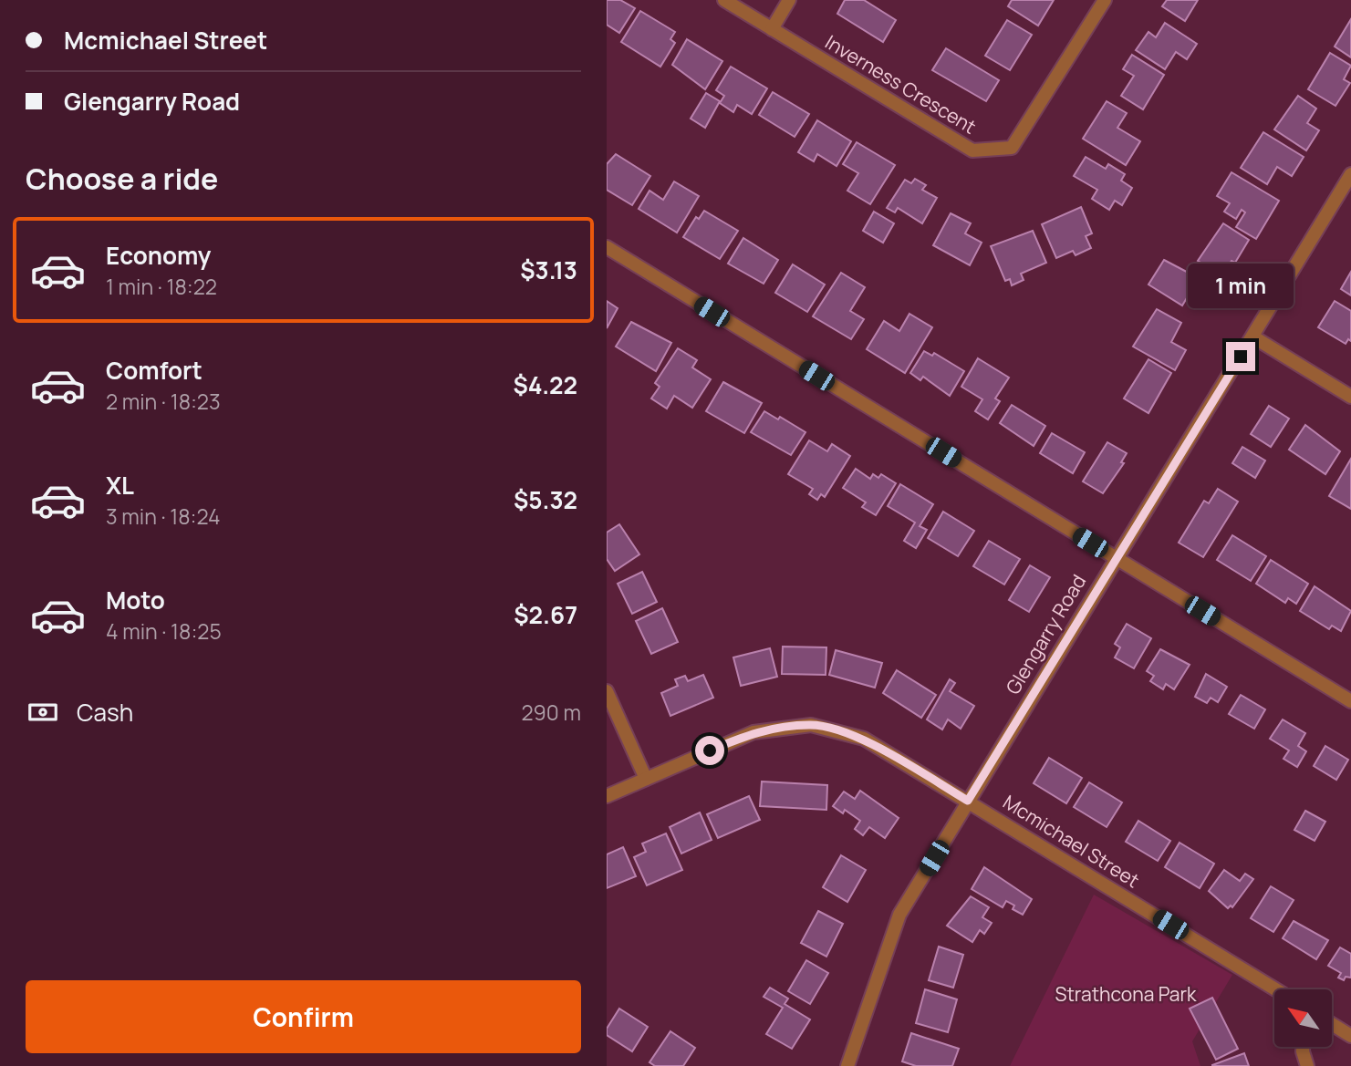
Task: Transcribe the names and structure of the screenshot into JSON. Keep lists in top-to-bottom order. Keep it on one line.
{"streets":{"street":["Inverness Crescent","Glengarry Road","Mcmichael Street"]},"crossings":[["Glengarry Road","Mcmichael Street"]],"parks":["Strathcona Park"],"north":"top left","page":{"banner":["Mcmichael Street","Glengarry Road"],"heading":"Choose a ride","list":[{"name":"Economy","note":"1 min · 18:22","value":"$3.13"},{"name":"Comfort","note":"2 min · 18:23","value":"$4.22"},{"name":"XL","note":"3 min · 18:24","value":"$5.32"},{"name":"Moto","note":"4 min · 18:25","value":"$2.67"}],"bubble":"1 min","pay":["Cash","290 m"],"buttons":"Confirm"}}
